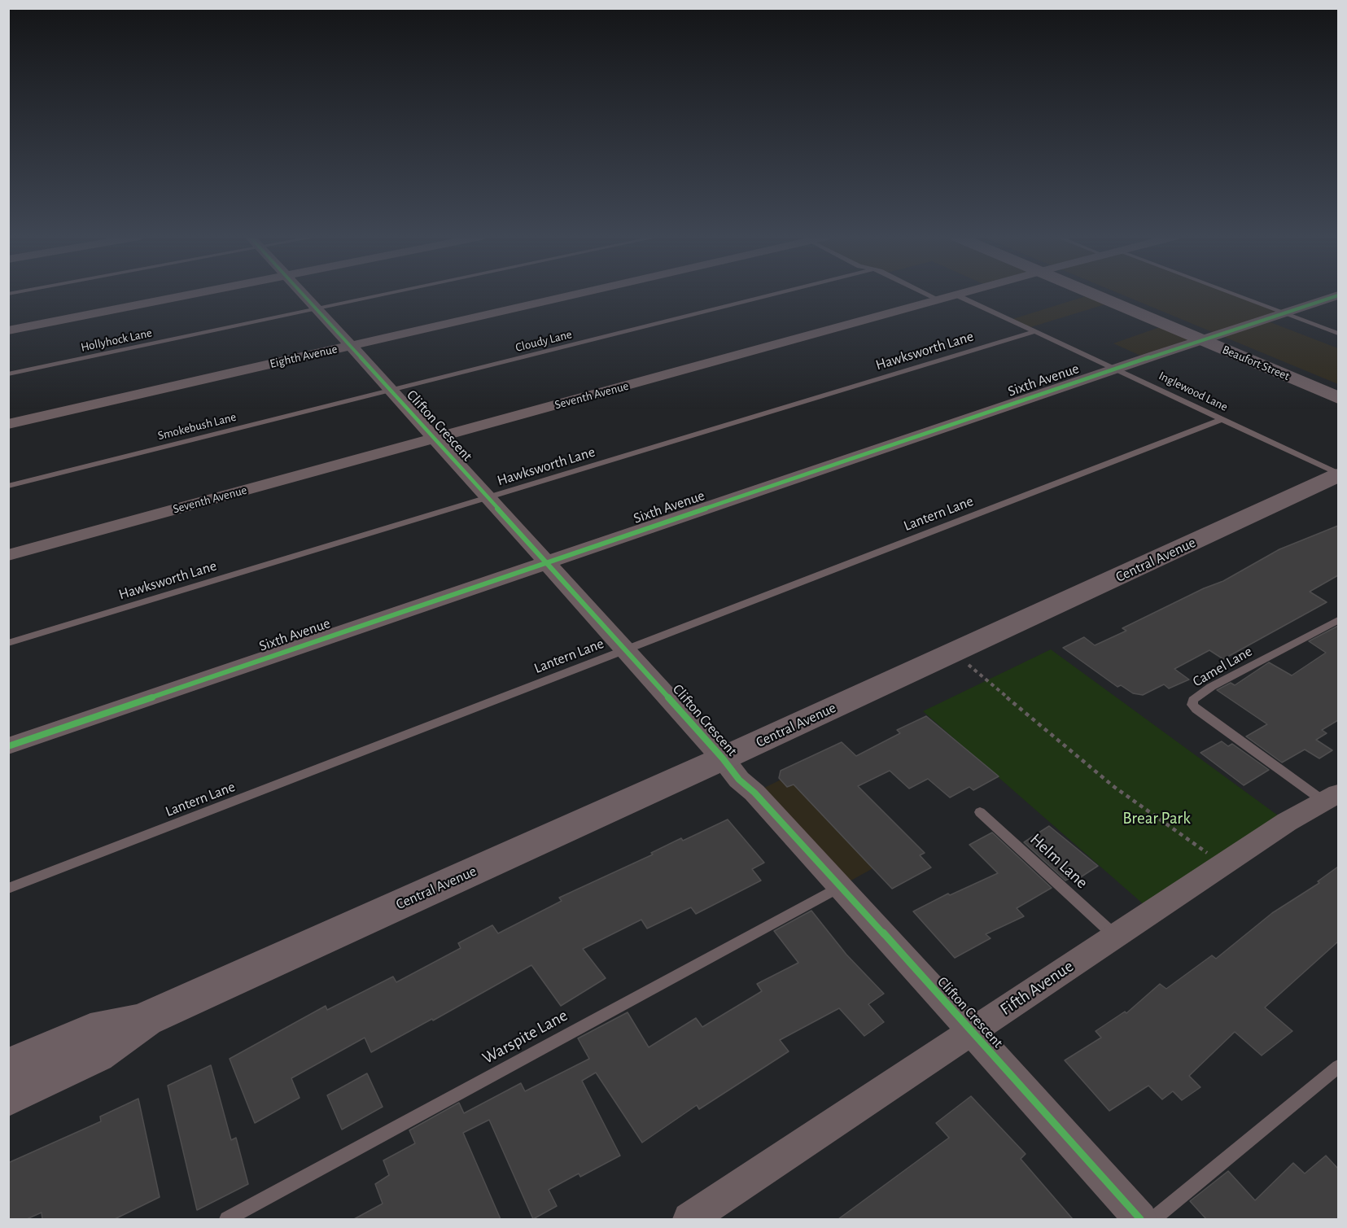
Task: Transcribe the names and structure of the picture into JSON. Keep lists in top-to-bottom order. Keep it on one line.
{"streets":{"main road":["Beaufort Street","Central Avenue"],"street":["Eighth Avenue","Sixth Avenue","Seventh Avenue","Clifton Crescent","Fifth Avenue"],"lane":["Hollyhock Lane","Cloudy Lane","Hawksworth Lane","Inglewood Lane","Smokebush Lane","Lantern Lane","Camel Lane","Helm Lane","Warspite Lane"]},"crossings":[["Hollyhock Lane","Clifton Crescent"],["Cloudy Lane","Clifton Crescent"],["Cloudy Lane","Smokebush Lane"],["Hawksworth Lane","Inglewood Lane"],["Hawksworth Lane","Clifton Crescent"],["Eighth Avenue","Clifton Crescent"],["Beaufort Street","Sixth Avenue"],["Sixth Avenue","Inglewood Lane"],["Sixth Avenue","Clifton Crescent"],["Inglewood Lane","Seventh Avenue"],["Inglewood Lane","Lantern Lane"],["Inglewood Lane","Central Avenue"],["Seventh Avenue","Clifton Crescent"],["Clifton Crescent","Smokebush Lane"],["Clifton Crescent","Lantern Lane"],["Clifton Crescent","Central Avenue"],["Clifton Crescent","Fifth Avenue"],["Clifton Crescent","Warspite Lane"],["Camel Lane","Fifth Avenue"],["Helm Lane","Fifth Avenue"]],"parks":["Brear Park"]}
